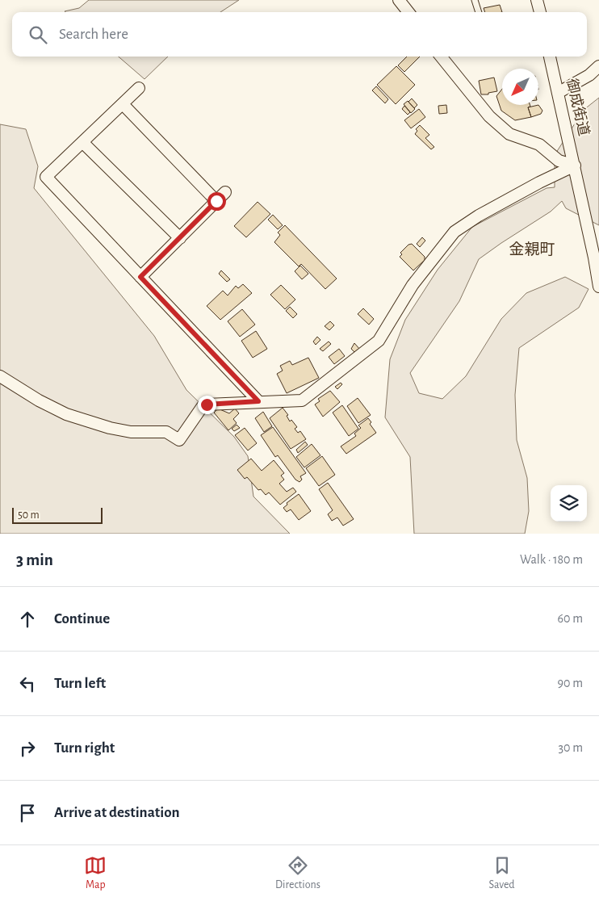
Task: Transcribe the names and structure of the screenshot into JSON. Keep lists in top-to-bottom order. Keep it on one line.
{"streets":{"street":["御成街道"]},"districts":["金親町"],"scale_bar":"50 m","north":"bottom left","page":{"search":"Search here","scale":"50 m","heading":["3 min","Walk · 180 m"],"list":[["Continue","60 m"],["Turn left","90 m"],["Turn right","30 m"],"Arrive at destination"],"nav":["Map","Directions","Saved"]}}
